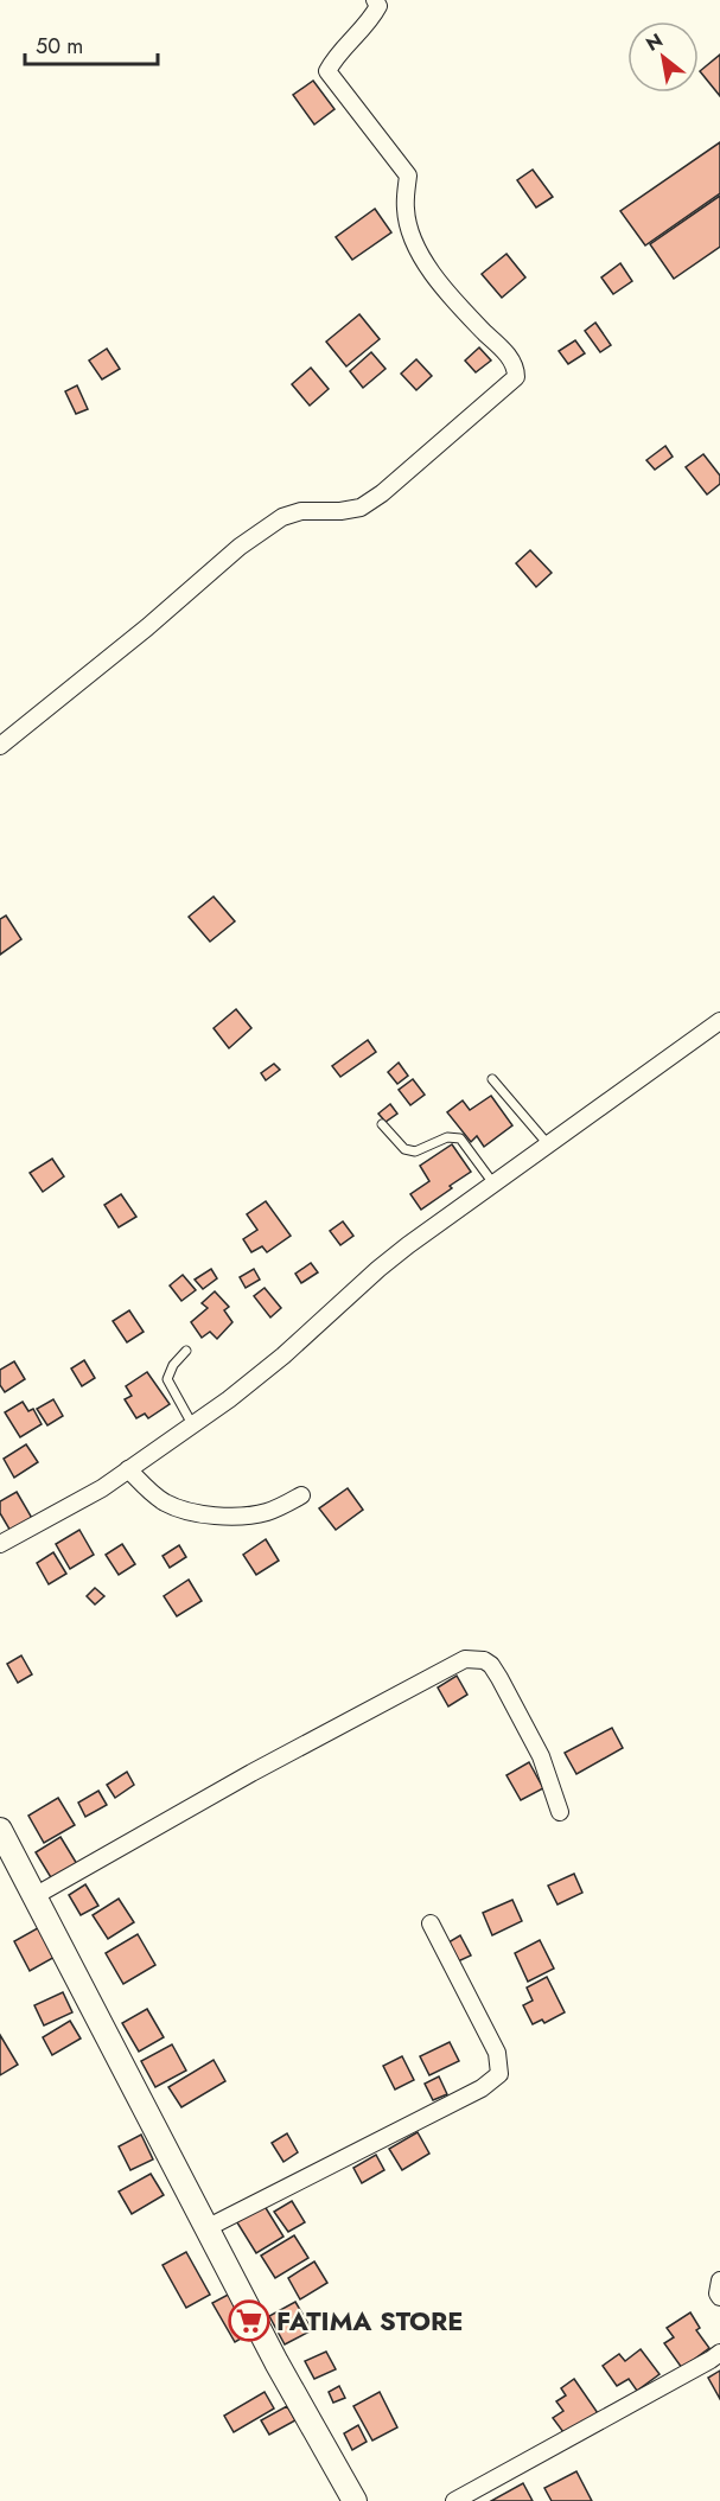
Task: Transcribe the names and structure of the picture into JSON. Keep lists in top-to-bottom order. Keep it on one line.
{"places":{"supermarket":["FATIMA STORE"]},"scale_bar":"50 m","north":"top left"}
